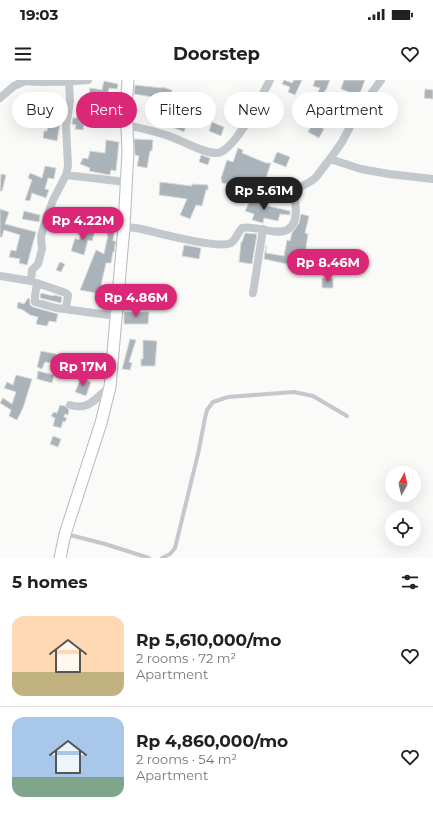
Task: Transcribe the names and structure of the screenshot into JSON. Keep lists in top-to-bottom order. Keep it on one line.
{"north":"top","page":{"status":"19:03","header":"Doorstep","chip":["Buy","Rent","Filters","New","Apartment"],"price":["Rp 5.61M","Rp 4.22M","Rp 8.46M","Rp 4.86M","Rp 17M"],"heading":"5 homes","list":[{"name":"Rp 5,610,000/mo","note":"2 rooms · 72 m² · Apartment"},{"name":"Rp 4,860,000/mo","note":"2 rooms · 54 m² · Apartment"}]}}
